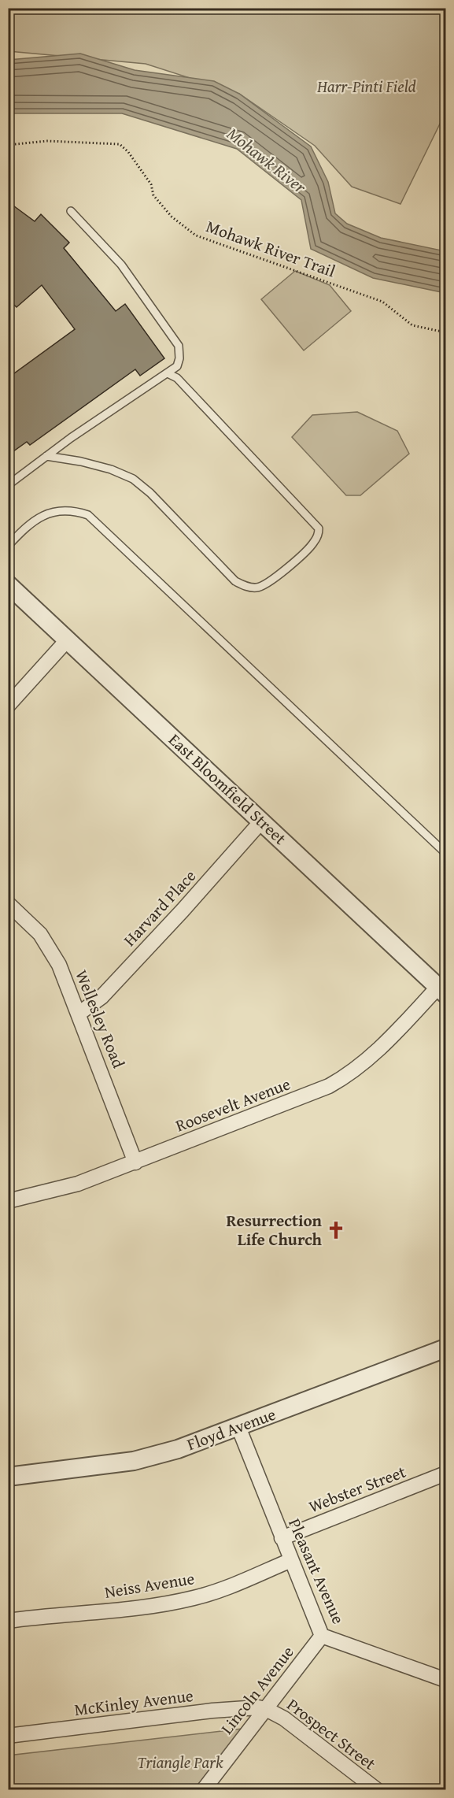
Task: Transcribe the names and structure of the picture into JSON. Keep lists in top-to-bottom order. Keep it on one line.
{"streets":{"street":["East Bloomfield Street","Harvard Place","Wellesley Road","Roosevelt Avenue","Floyd Avenue","Webster Street","Pleasant Avenue","Neiss Avenue","Lincoln Avenue","McKinley Avenue","Prospect Street"],"path":["Mohawk River Trail"]},"crossings":[["East Bloomfield Street","Harvard Place"],["East Bloomfield Street","Roosevelt Avenue"],["Harvard Place","Wellesley Road"],["Wellesley Road","Roosevelt Avenue"],["Floyd Avenue","Pleasant Avenue"],["Webster Street","Pleasant Avenue"],["Pleasant Avenue","Neiss Avenue"],["Pleasant Avenue","Lincoln Avenue"],["Lincoln Avenue","McKinley Avenue"],["Lincoln Avenue","Prospect Street"],["McKinley Avenue","Prospect Street"]],"water":["Mohawk River"],"parks":["Harr-Pinti Field","Triangle Park"],"places":{"church":["Resurrection Life Church"]}}
